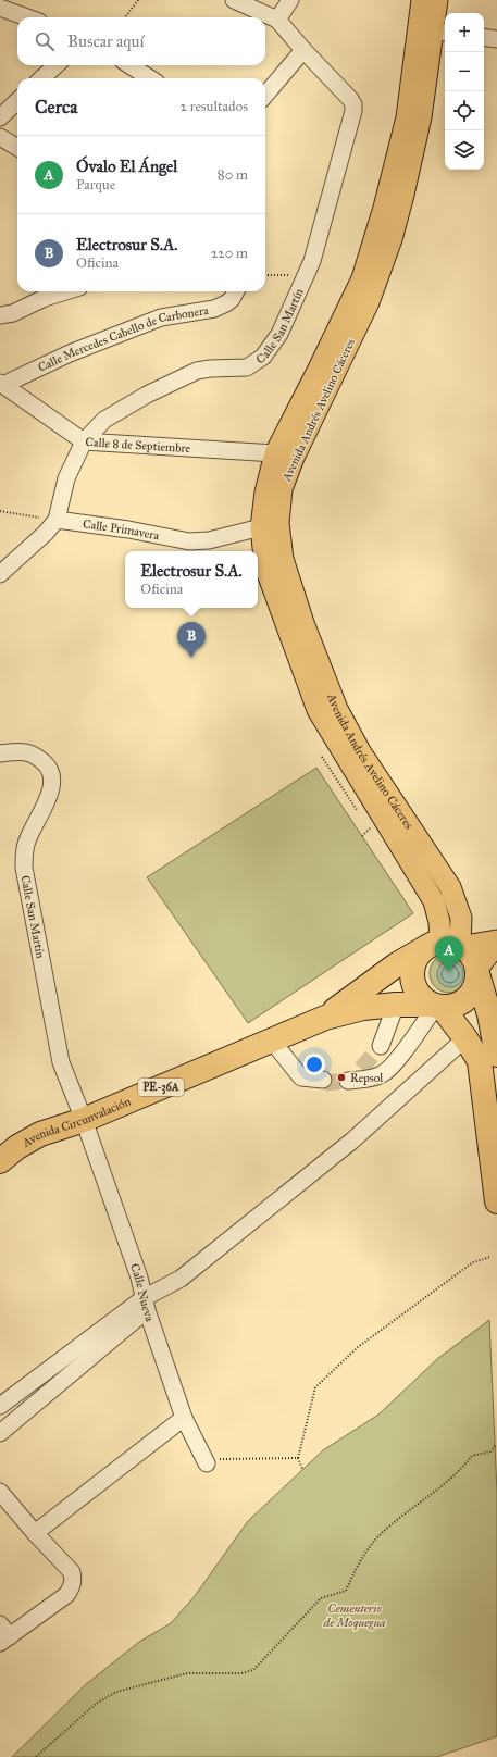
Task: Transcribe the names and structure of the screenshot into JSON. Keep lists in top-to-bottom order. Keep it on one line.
{"streets":{"highway":["PE-36A","Avenida Circunvalación"],"main road":["Avenida Andrés Avelino Cáceres"],"street":["Calle San Martín","Calle Mercedes Cabello de Carbonera","Calle 8 de Septiembre","Calle Primavera","Calle Nueva"]},"crossings":[["Calle San Martín","Calle 8 de Septiembre"],["Calle San Martín","Calle Primavera"],["Calle San Martín","Avenida Circunvalación"],["Calle San Martín","Calle Nueva"],["Calle Mercedes Cabello de Carbonera","Calle 8 de Septiembre"],["Avenida Andrés Avelino Cáceres","Calle 8 de Septiembre"],["Avenida Andrés Avelino Cáceres","Calle Primavera"],["Avenida Andrés Avelino Cáceres","Avenida Circunvalación"],["Avenida Circunvalación","Calle Nueva"]],"parks":["Cementerio de Moquegua"],"places":["Repsol"],"page":{"map_buttons":["+","−"],"search":"Buscar aquí","heading":["Cerca","2 resultados"],"list":[{"mark":"A","name":"Óvalo El Ángel","note":"Parque","value":"80 m"},{"mark":"B","name":"Electrosur S.A.","note":"Oficina","value":"220 m"}],"popup":["Electrosur S.A.","Oficina"],"pins":["B","A"]}}
